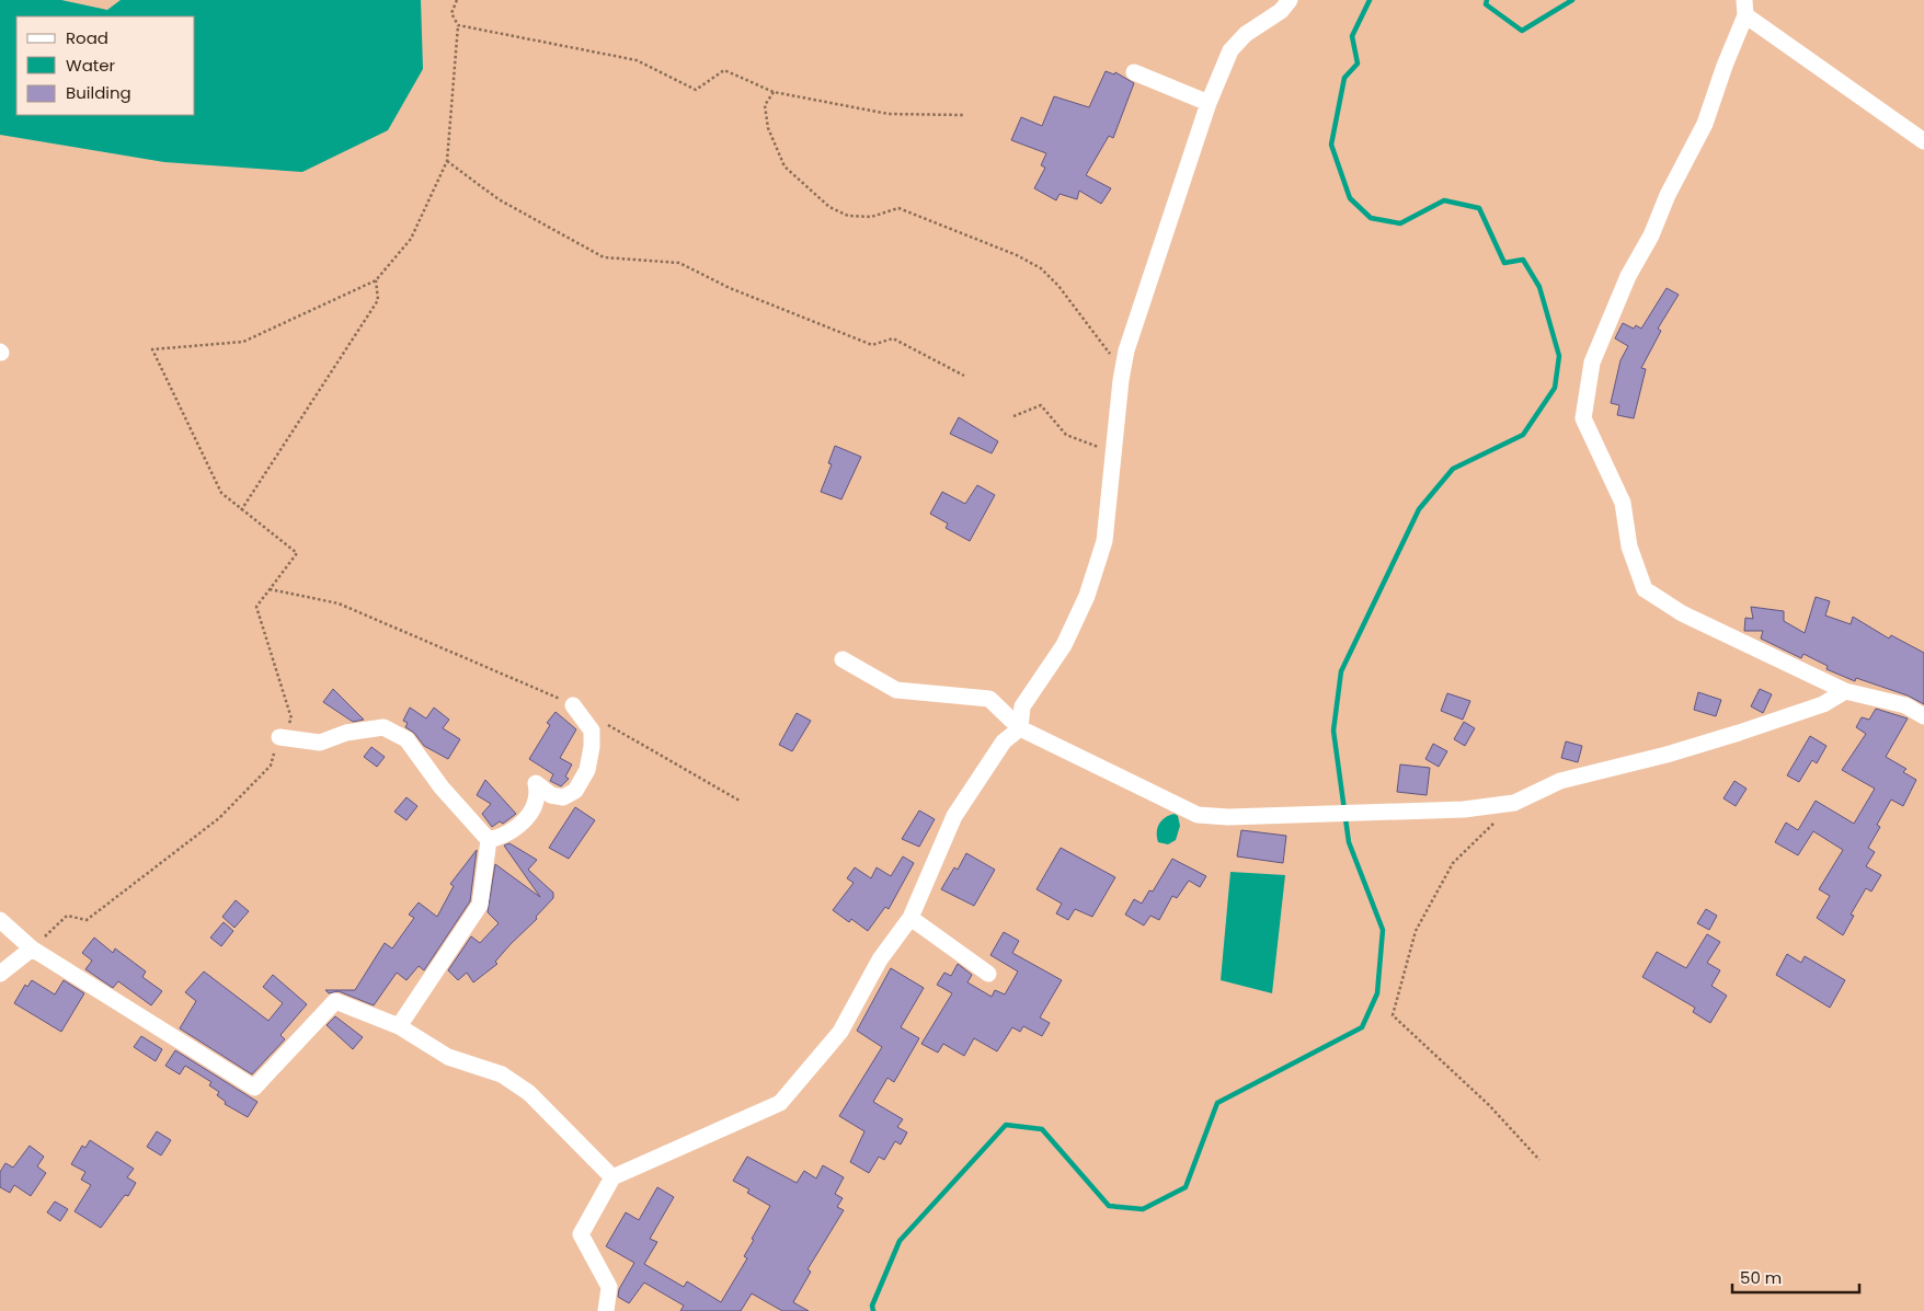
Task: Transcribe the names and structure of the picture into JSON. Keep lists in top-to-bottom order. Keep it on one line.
{"legend":["Road","Water","Building"],"scale_bar":"50 m"}
